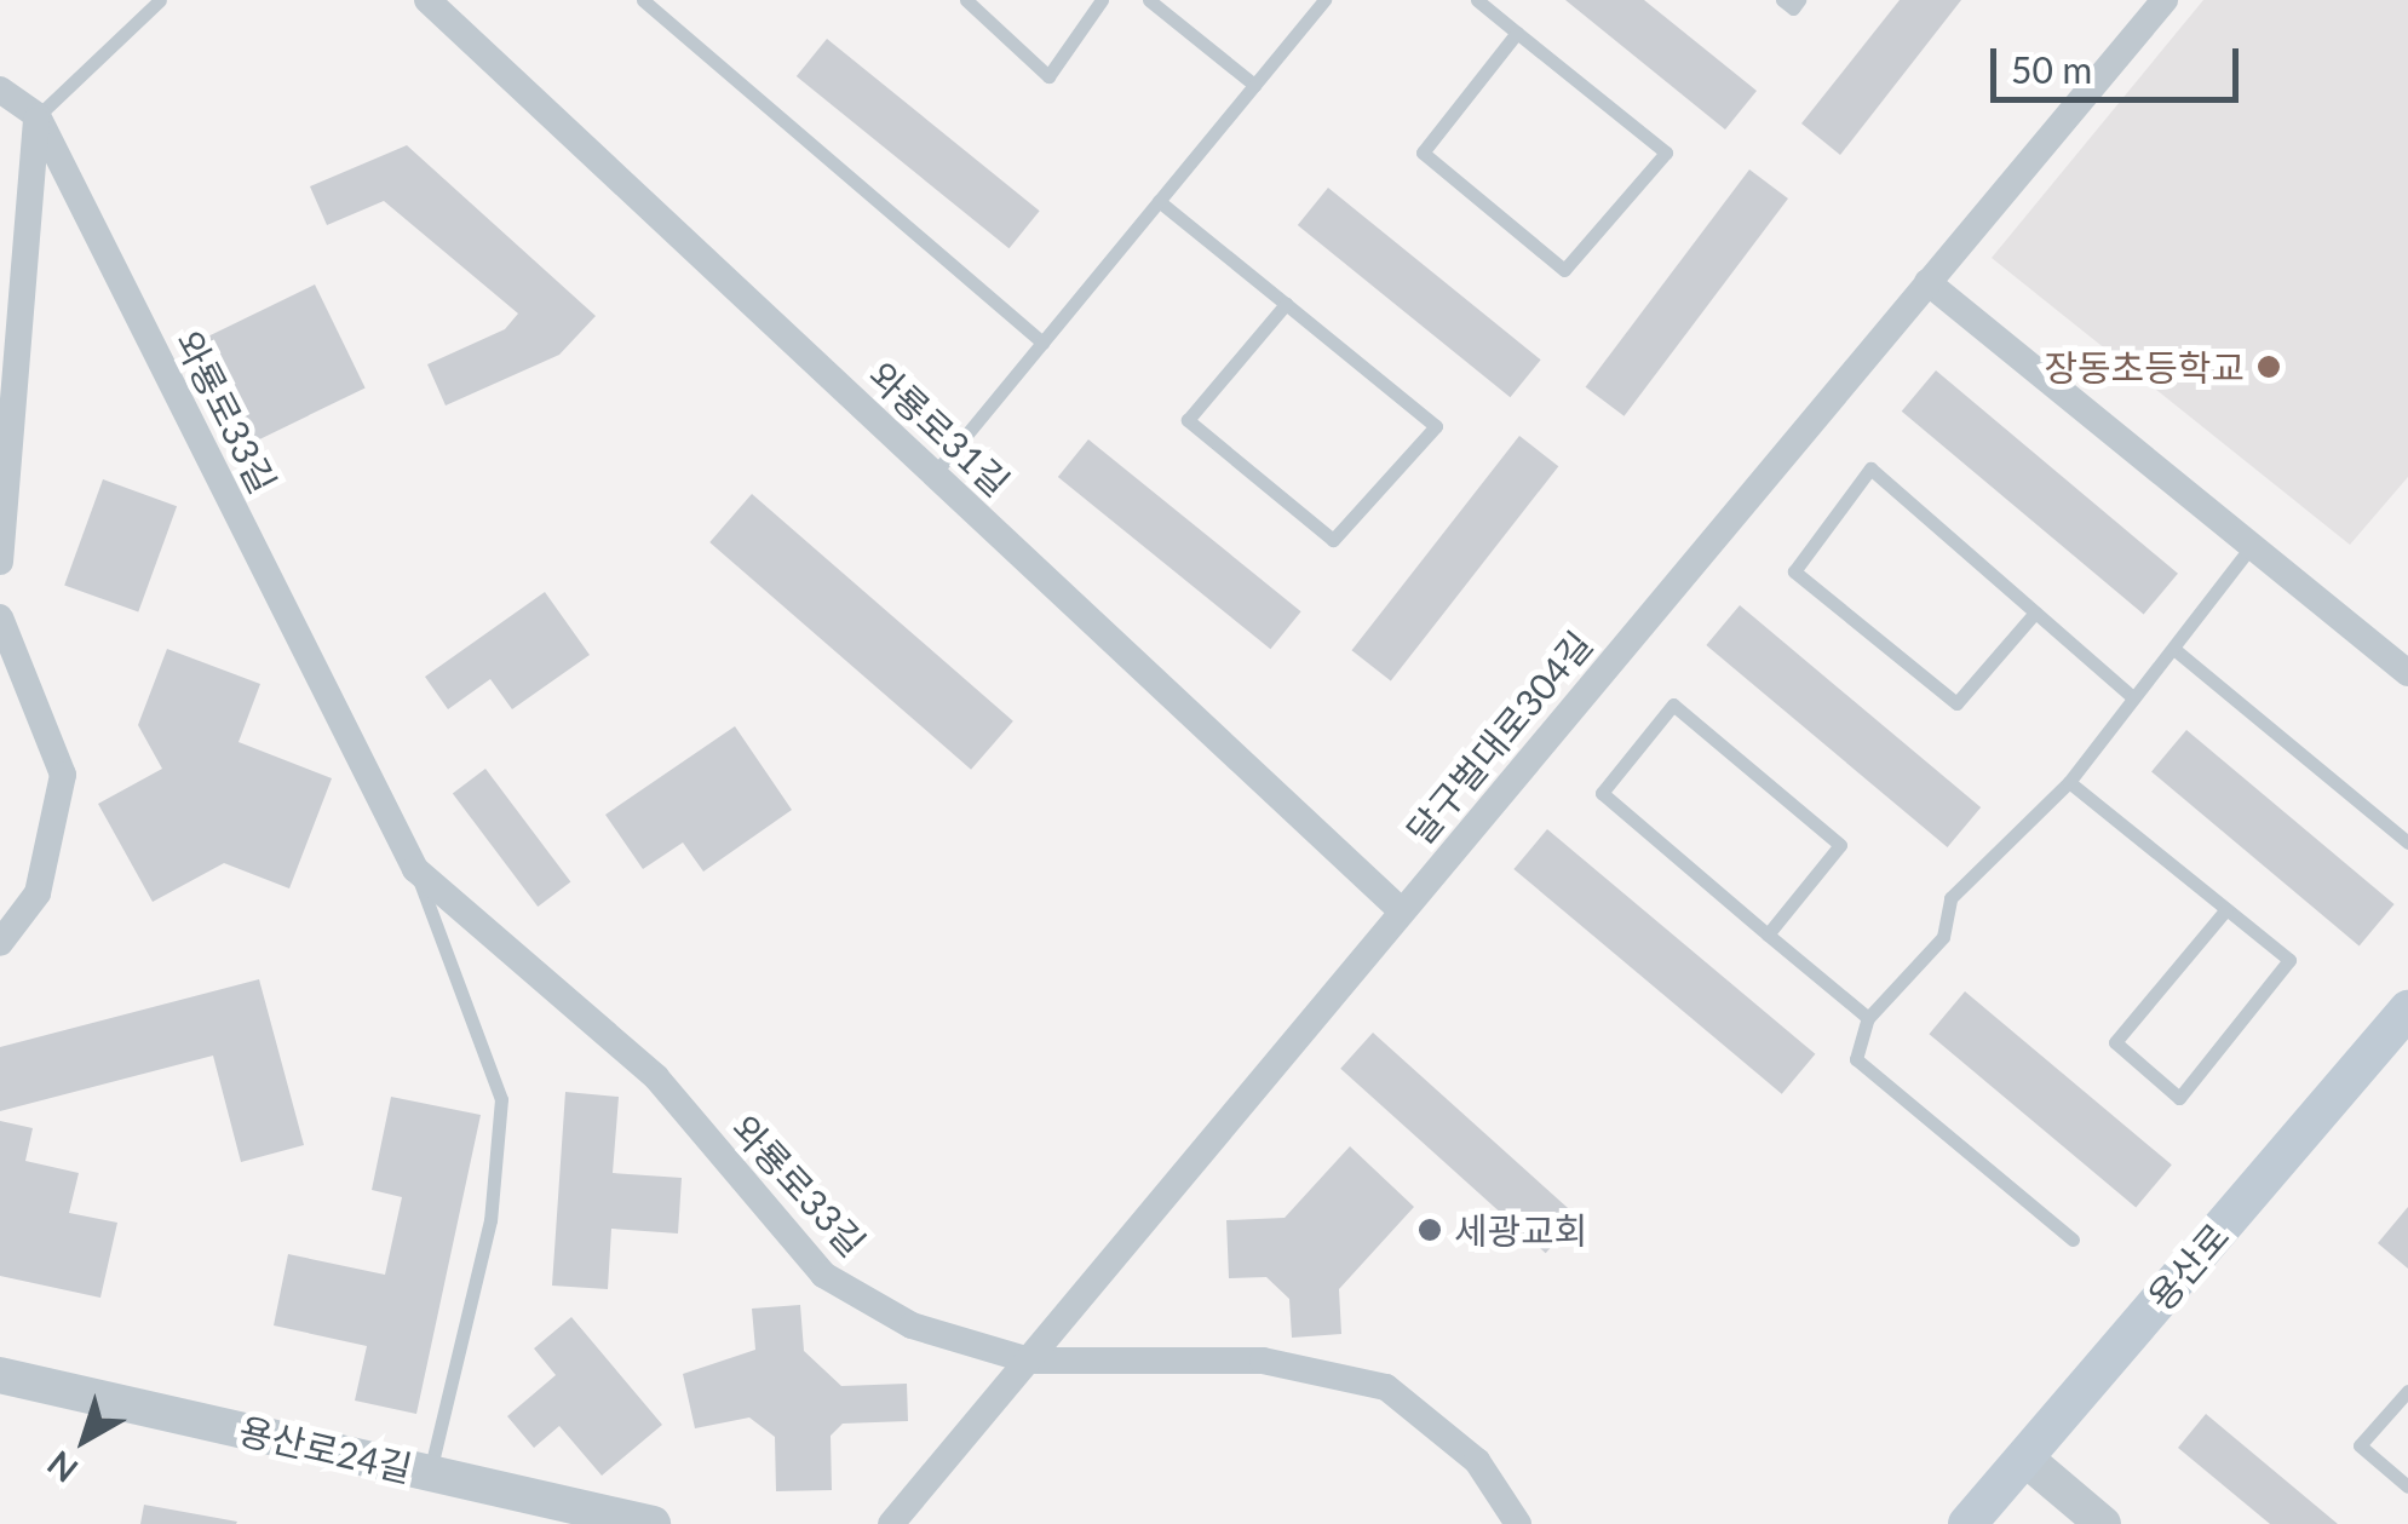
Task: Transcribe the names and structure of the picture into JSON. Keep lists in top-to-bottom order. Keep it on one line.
{"streets":{"main road":["용산로"],"street":["와룡로33길","와룡로31길","달구벌대로304길","용산로24길"]},"crossings":[["와룡로33길","달구벌대로304길"],["와룡로33길","용산로24길"],["와룡로31길","달구벌대로304길"]],"places":["장동초등학교","세광교회"],"scale_bar":"50 m","north":"bottom left"}
